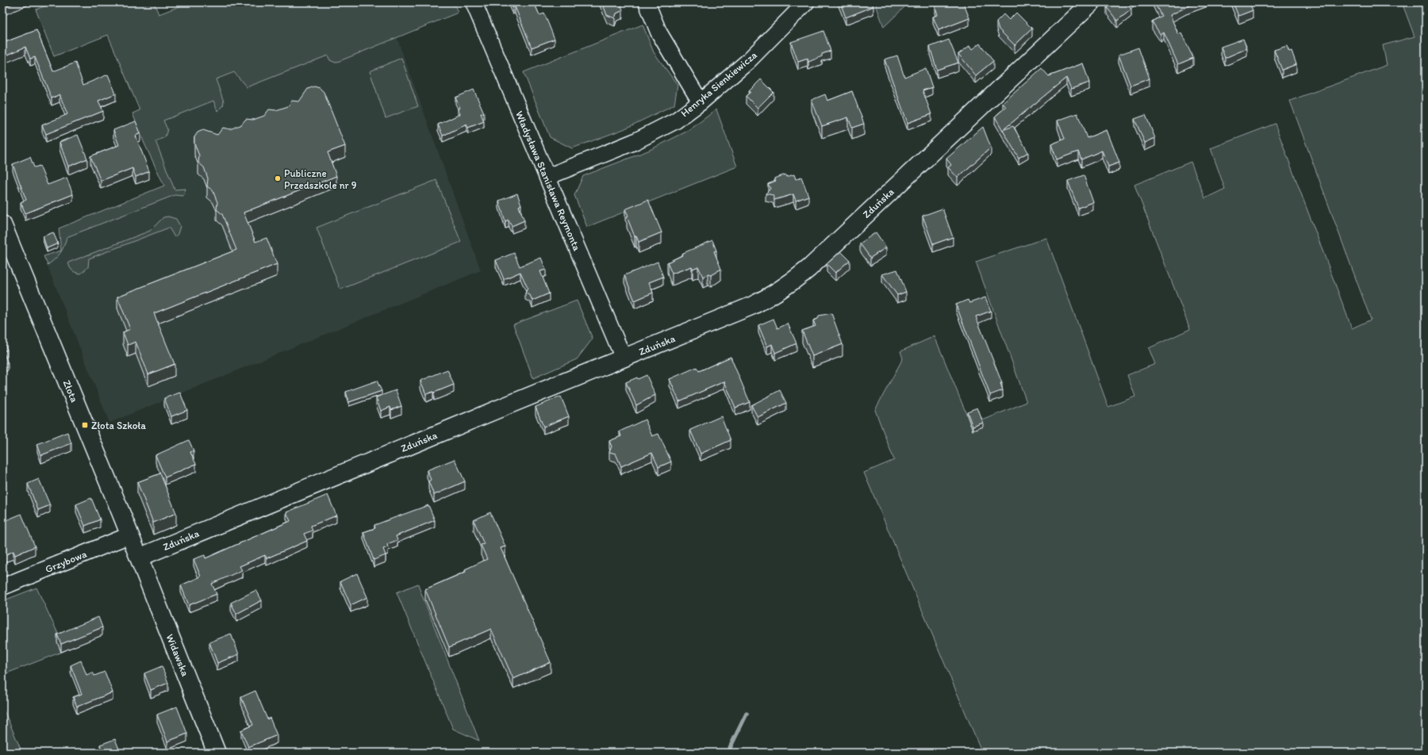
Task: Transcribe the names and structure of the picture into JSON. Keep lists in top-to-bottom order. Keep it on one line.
{"streets":{"street":["Henryka Sienkiewicza","Władysława Stanisława Reymonta","Zduńska","Złota","Grzybowa","Widawska"]},"crossings":[["Henryka Sienkiewicza","Władysława Stanisława Reymonta"],["Władysława Stanisława Reymonta","Zduńska"],["Zduńska","Złota"],["Zduńska","Widawska"],["Złota","Grzybowa"],["Złota","Widawska"]],"places":{"other":["Publiczne Przedszkole nr 9"],"transit":["Złota Szkoła"]}}
